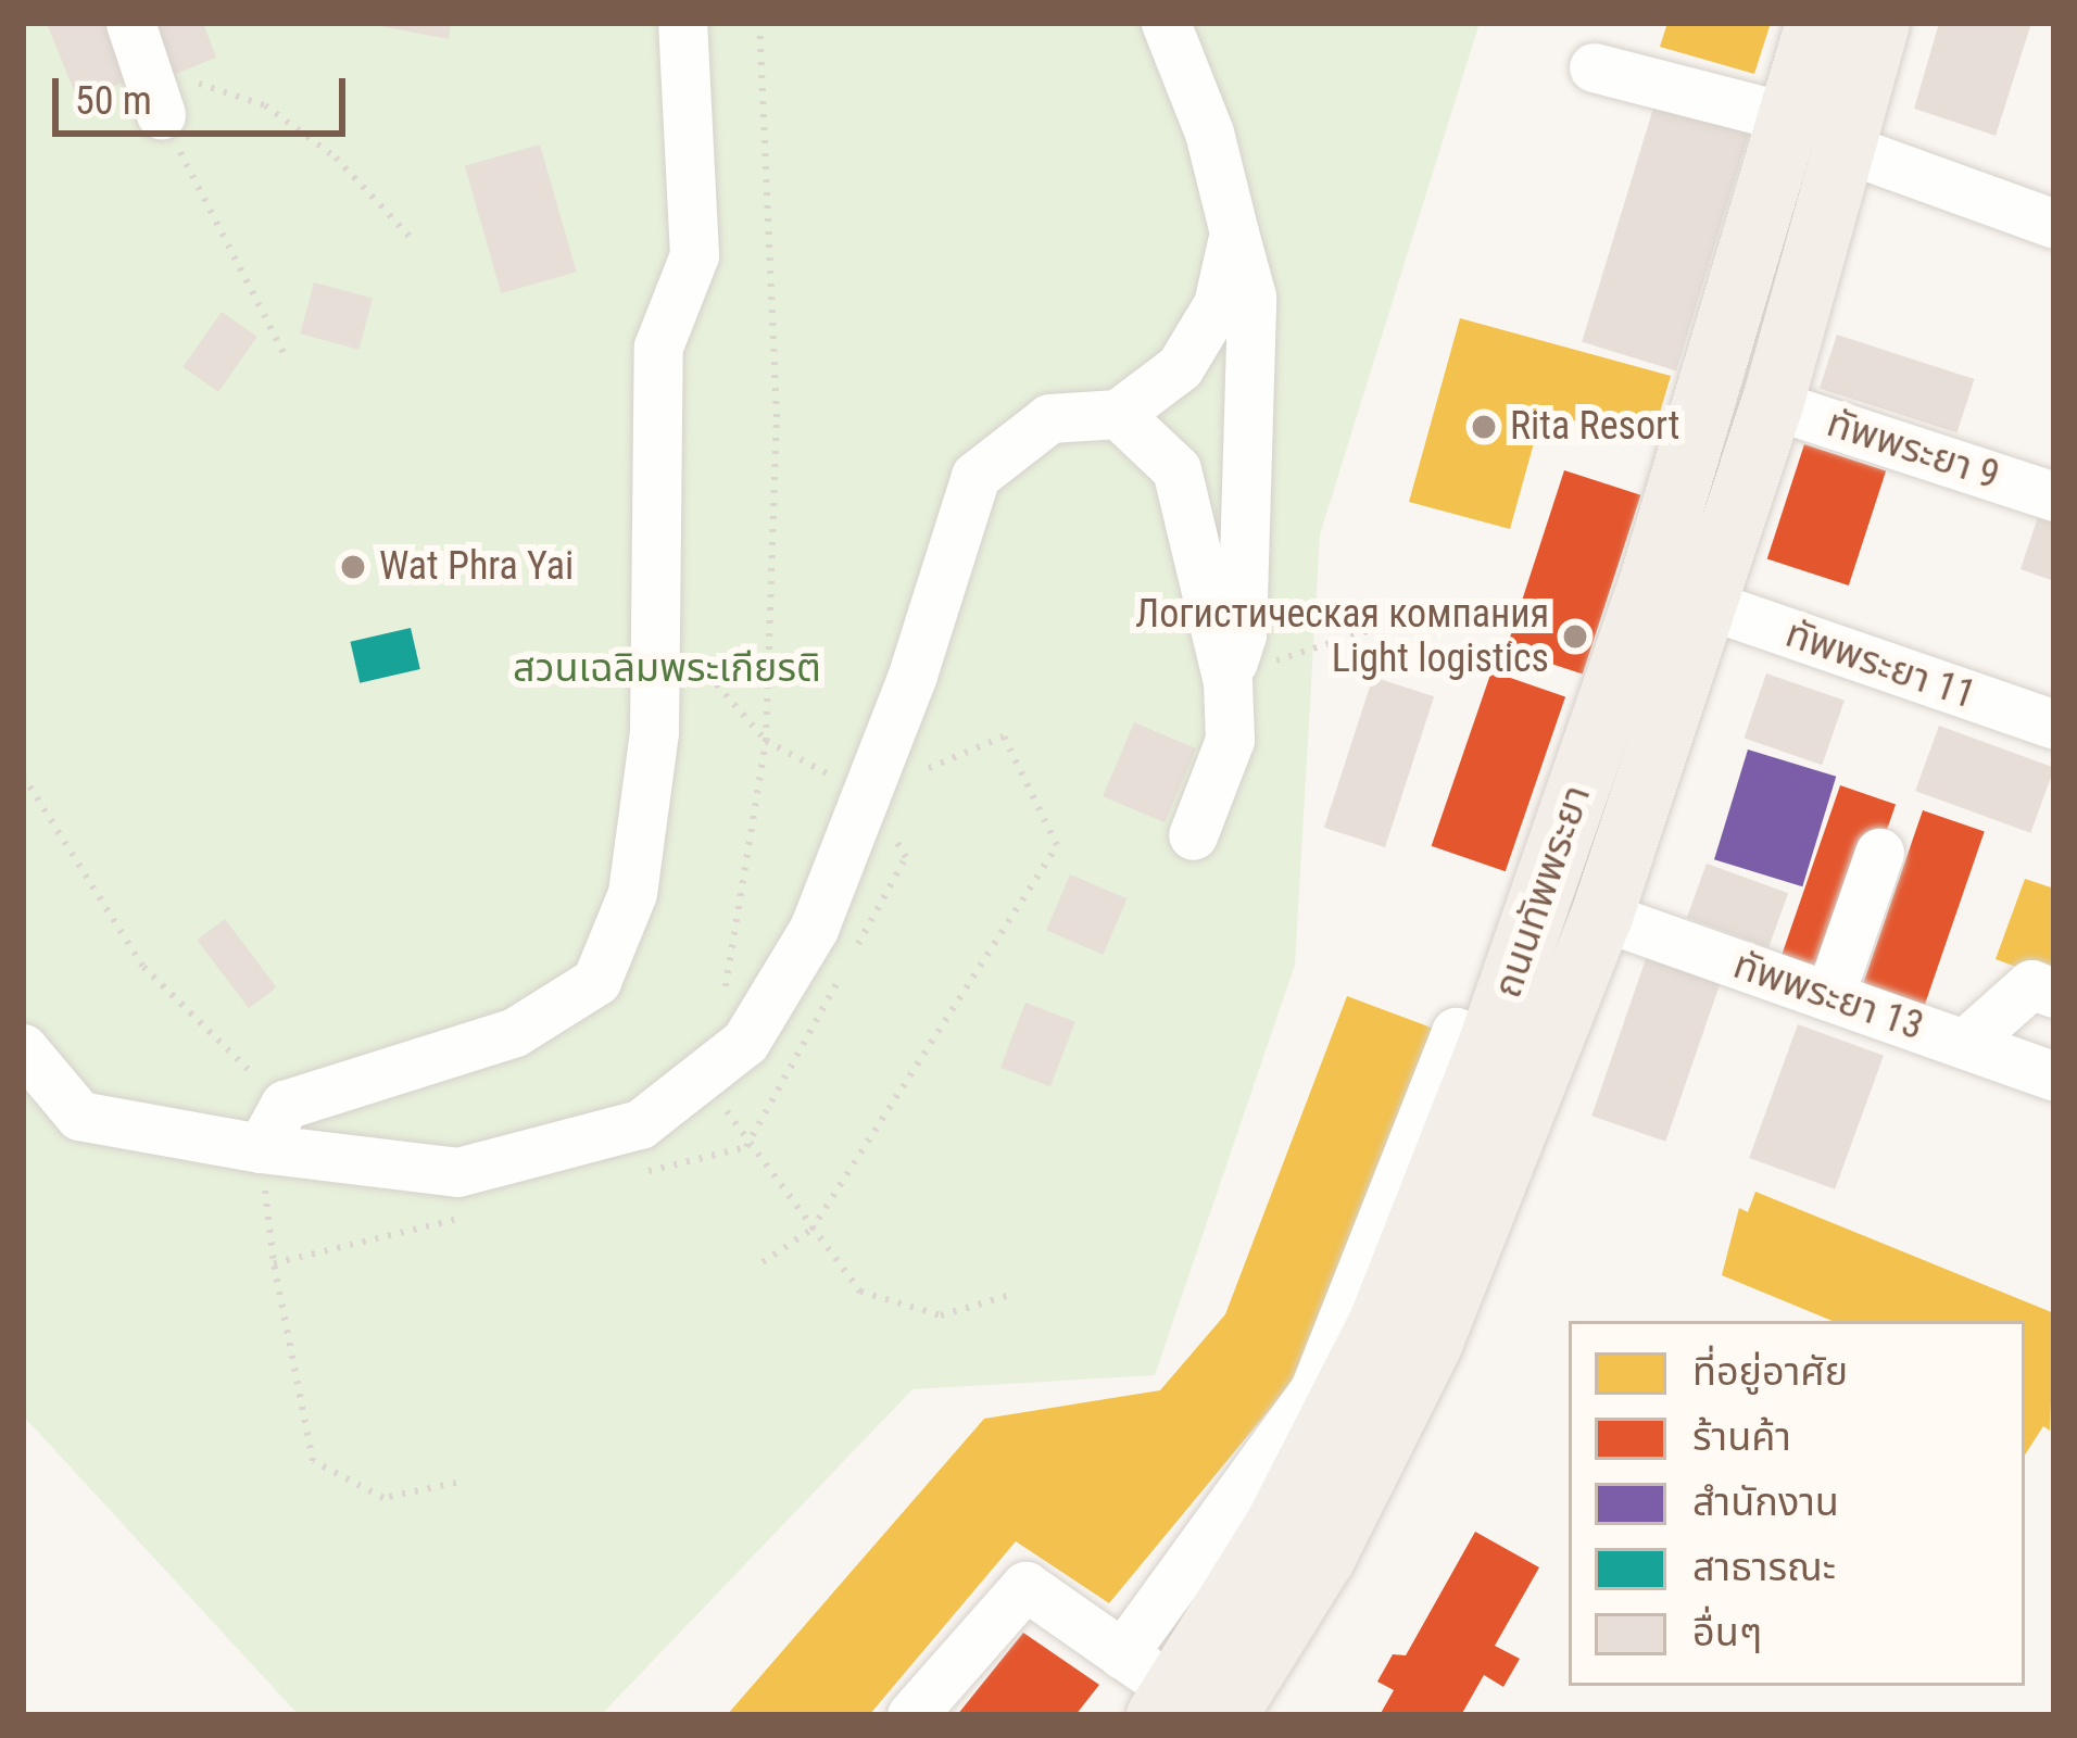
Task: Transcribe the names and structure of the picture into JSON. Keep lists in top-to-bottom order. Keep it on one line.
{"streets":{"main road":["ถนนทัพพระยา"],"street":["ทัพพระยา 9","ทัพพระยา 11","ทัพพระยา 13"]},"crossings":[["ทัพพระยา 9","ถนนทัพพระยา"],["ทัพพระยา 11","ถนนทัพพระยา"],["ถนนทัพพระยา","ทัพพระยา 13"]],"parks":["สวนเฉลิมพระเกียรติ"],"places":["Rita Resort","Wat Phra Yai","Логистическая компания Light logistics"],"legend":["ที่อยู่อาศัย","ร้านค้า","สำนักงาน","สาธารณะ","อื่นๆ"],"scale_bar":"50 m"}
